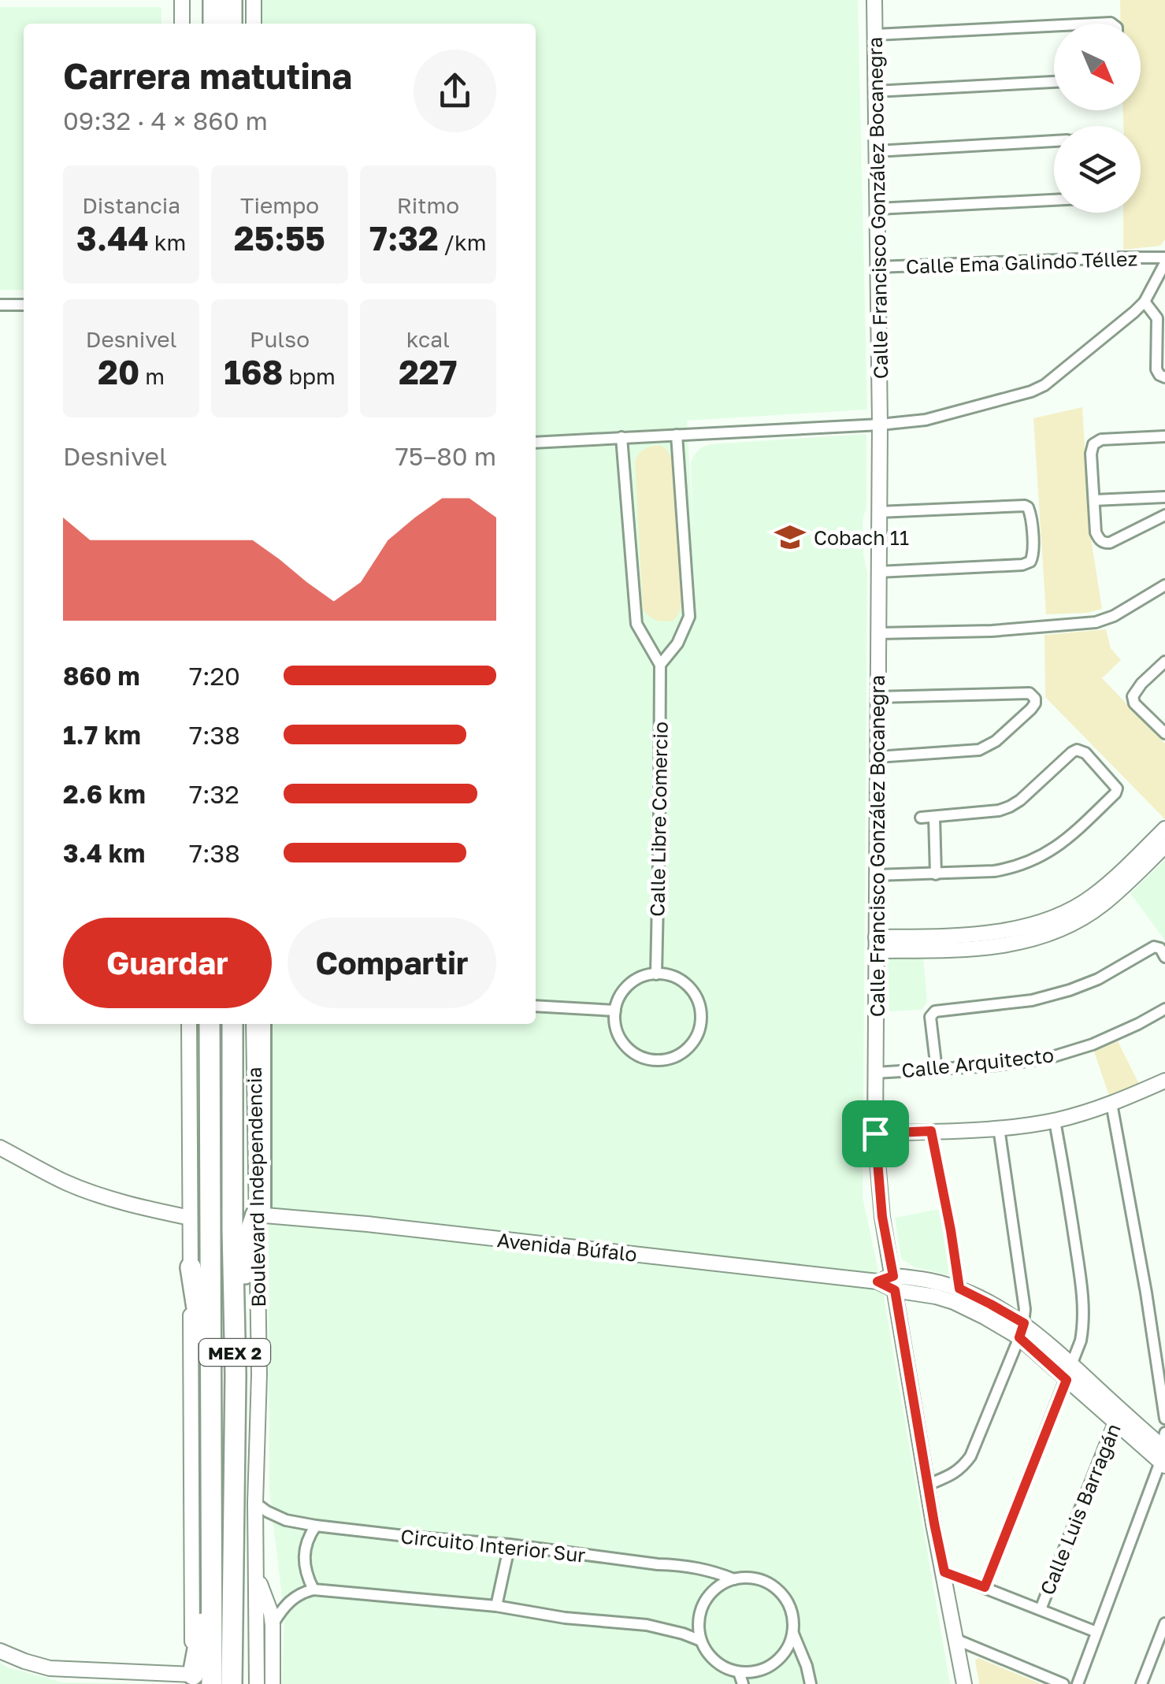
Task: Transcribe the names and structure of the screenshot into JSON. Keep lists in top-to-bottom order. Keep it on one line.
{"streets":{"highway":["MEX 2"],"main road":["Calle Francisco González Bocanegra","Boulevard Independencia","Avenida Búfalo"],"street":["Calle Ema Galindo Téllez","Calle Libre Comercio","Calle Arquitecto","Calle Luis Barragán","Circuito Interior Sur"]},"crossings":[["Calle Francisco González Bocanegra","Calle Ema Galindo Téllez"],["Calle Francisco González Bocanegra","Calle Arquitecto"],["Calle Francisco González Bocanegra","Avenida Búfalo"],["Boulevard Independencia","Avenida Búfalo"],["Boulevard Independencia","Circuito Interior Sur"]],"places":{"school or university":["Cobach 11"]},"north":"bottom right","page":{"heading":["Carrera matutina","09:32 · 4 × 860 m"],"stats":[["Distancia","3.44 km"],["Tiempo","25:55"],["Ritmo","7:32 /km"],["Desnivel","20 m"],["Pulso","168 bpm"],["kcal","227"]],"chart":["Desnivel","75–80 m"],"list":[{"name":"860 m","note":"7:20"},{"name":"1.7 km","note":"7:38"},{"name":"2.6 km","note":"7:32"},{"name":"3.4 km","note":"7:38"}],"buttons":["Guardar","Compartir"]}}
